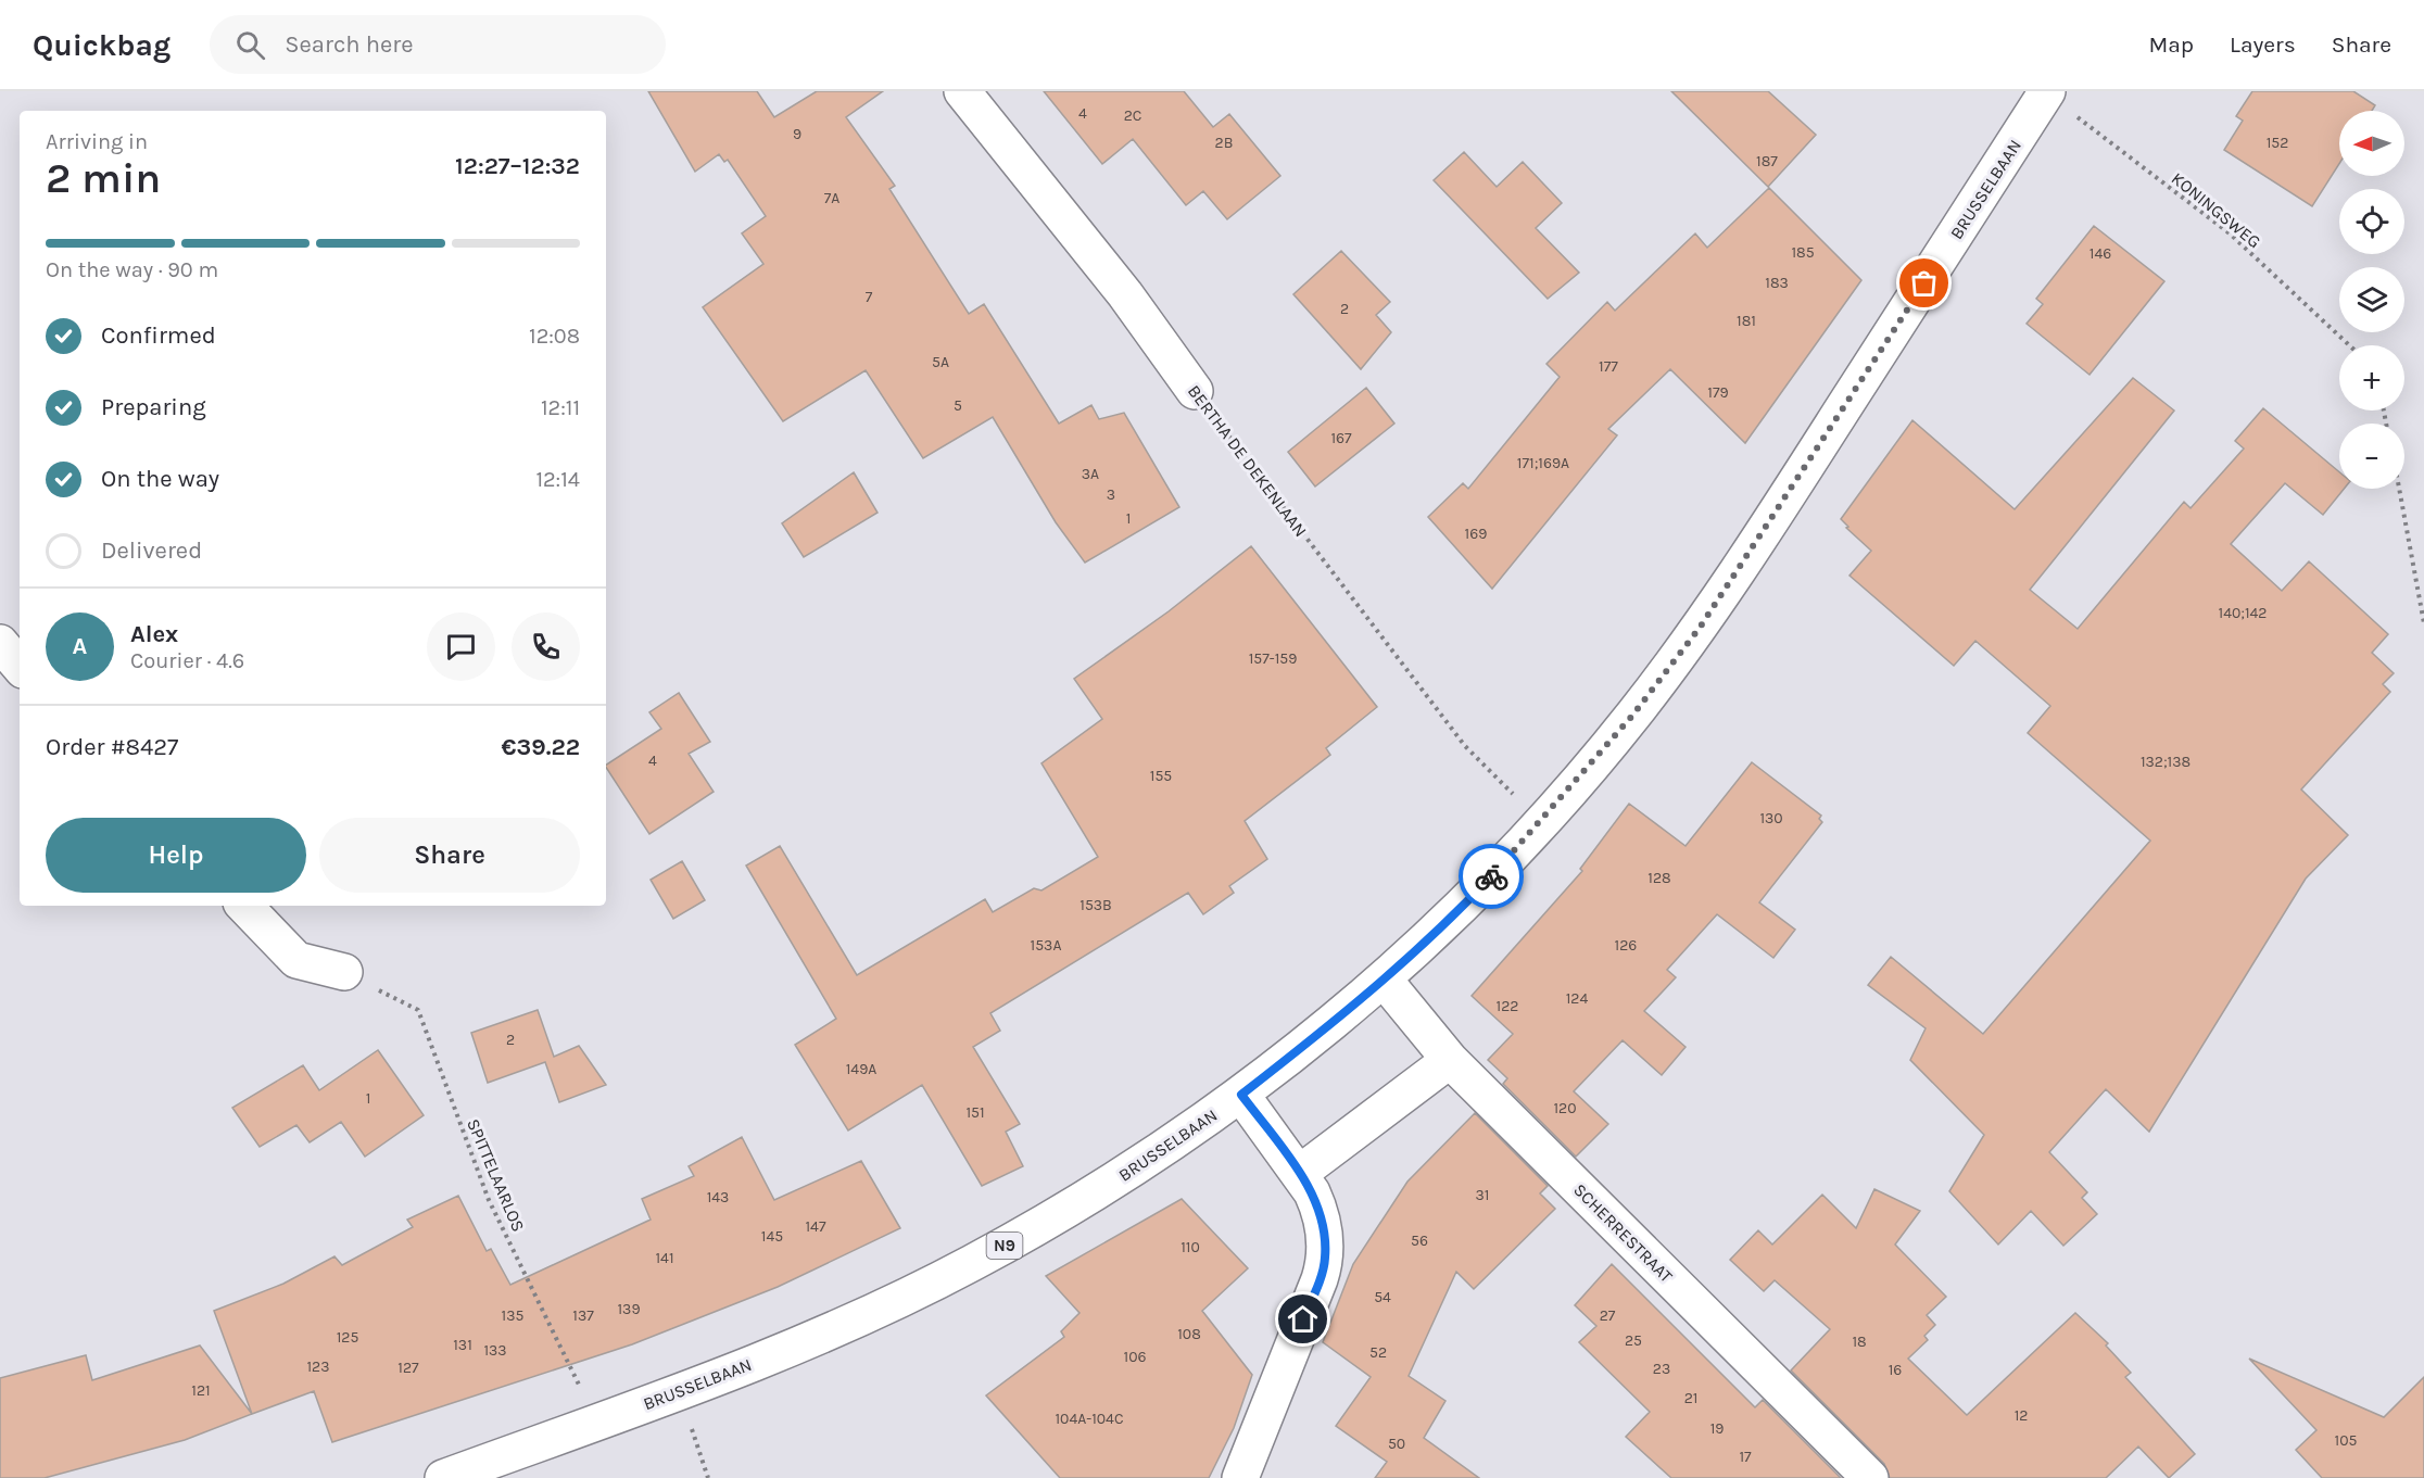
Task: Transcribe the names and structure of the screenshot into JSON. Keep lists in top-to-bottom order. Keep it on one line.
{"streets":{"main road":["BRUSSELBAAN","BERTHA DE DEKENLAAN","SCHERRESTRAAT","N9"],"path":["KONINGSWEG","SPITTELAARLOS"]},"crossings":[["BRUSSELBAAN","KONINGSWEG"],["BRUSSELBAAN","BERTHA DE DEKENLAAN"],["BRUSSELBAAN","SPITTELAARLOS"],["BRUSSELBAAN","SCHERRESTRAAT"]],"house_numbers":["4","2C","9","2B","152","187","7A","185","146","183","7","2","181","5A","177","179","5","167","171;169A","3A","3","1","169","140;142","157-159","4","132;138","155","130","128","153B","153A","126","124","122","2","149A","1","120","151","31","143","147","145","56","110","141","54","139","135","137","27","108","125","25","18","131","133","52","106","123","127","23","16","121","21","12","104A-104C","19","105","50","17"],"north":"left","page":{"header":"Quickbag","search":"Search here","nav":["Map","Layers","Share"],"map_buttons":["+","−"],"heading":["2 min","Arriving in","12:27–12:32"],"panel":["Alex","Courier · 4.6","Order #8427","€39.22"],"bar":"On the way · 90 m","list":[["Confirmed","12:08"],["Preparing","12:11"],["On the way","12:14"],"Delivered"],"round":"A","buttons":["Help","Share"]}}
